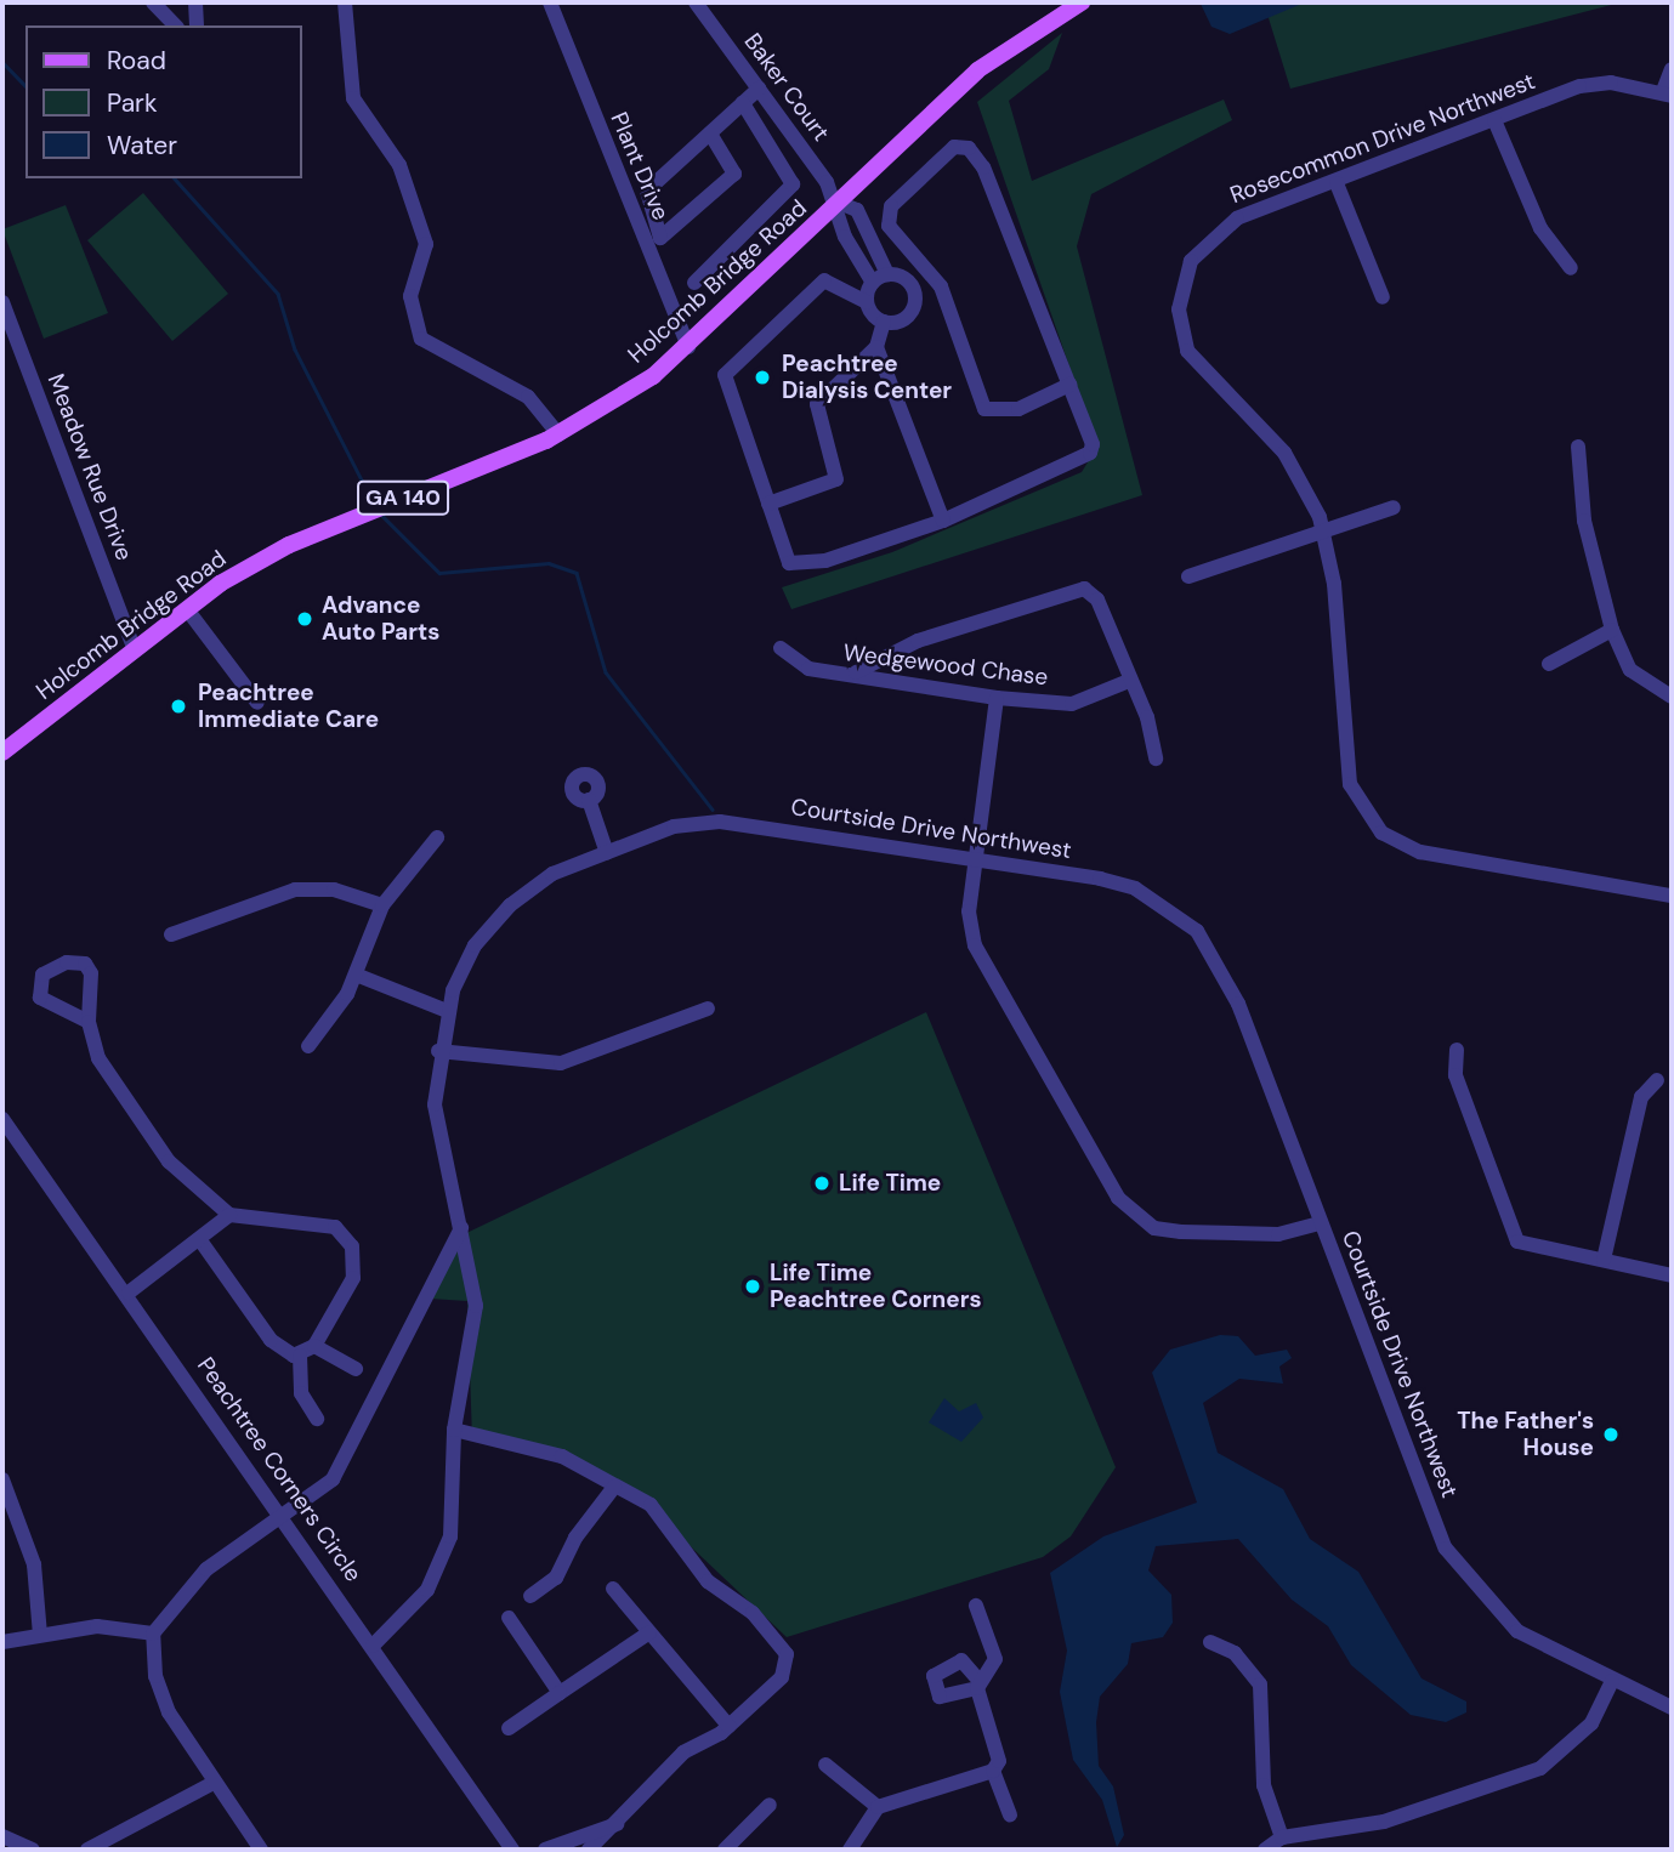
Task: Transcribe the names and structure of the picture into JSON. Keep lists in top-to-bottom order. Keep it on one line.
{"streets":{"main road":["Holcomb Bridge Road","GA 140"],"street":["Baker Court","Rosecommon Drive Northwest","Plant Drive","Meadow Rue Drive","Wedgewood Chase","Courtside Drive Northwest","Peachtree Corners Circle"]},"crossings":[["Baker Court","Holcomb Bridge Road"],["Plant Drive","Holcomb Bridge Road"],["Holcomb Bridge Road","Meadow Rue Drive"],["Courtside Drive Northwest","Peachtree Corners Circle"]],"places":["Peachtree Dialysis Center","Advance Auto Parts","Peachtree Immediate Care","Life Time","Life Time Peachtree Corners","The Father's House"],"legend":["Road","Park","Water"]}
